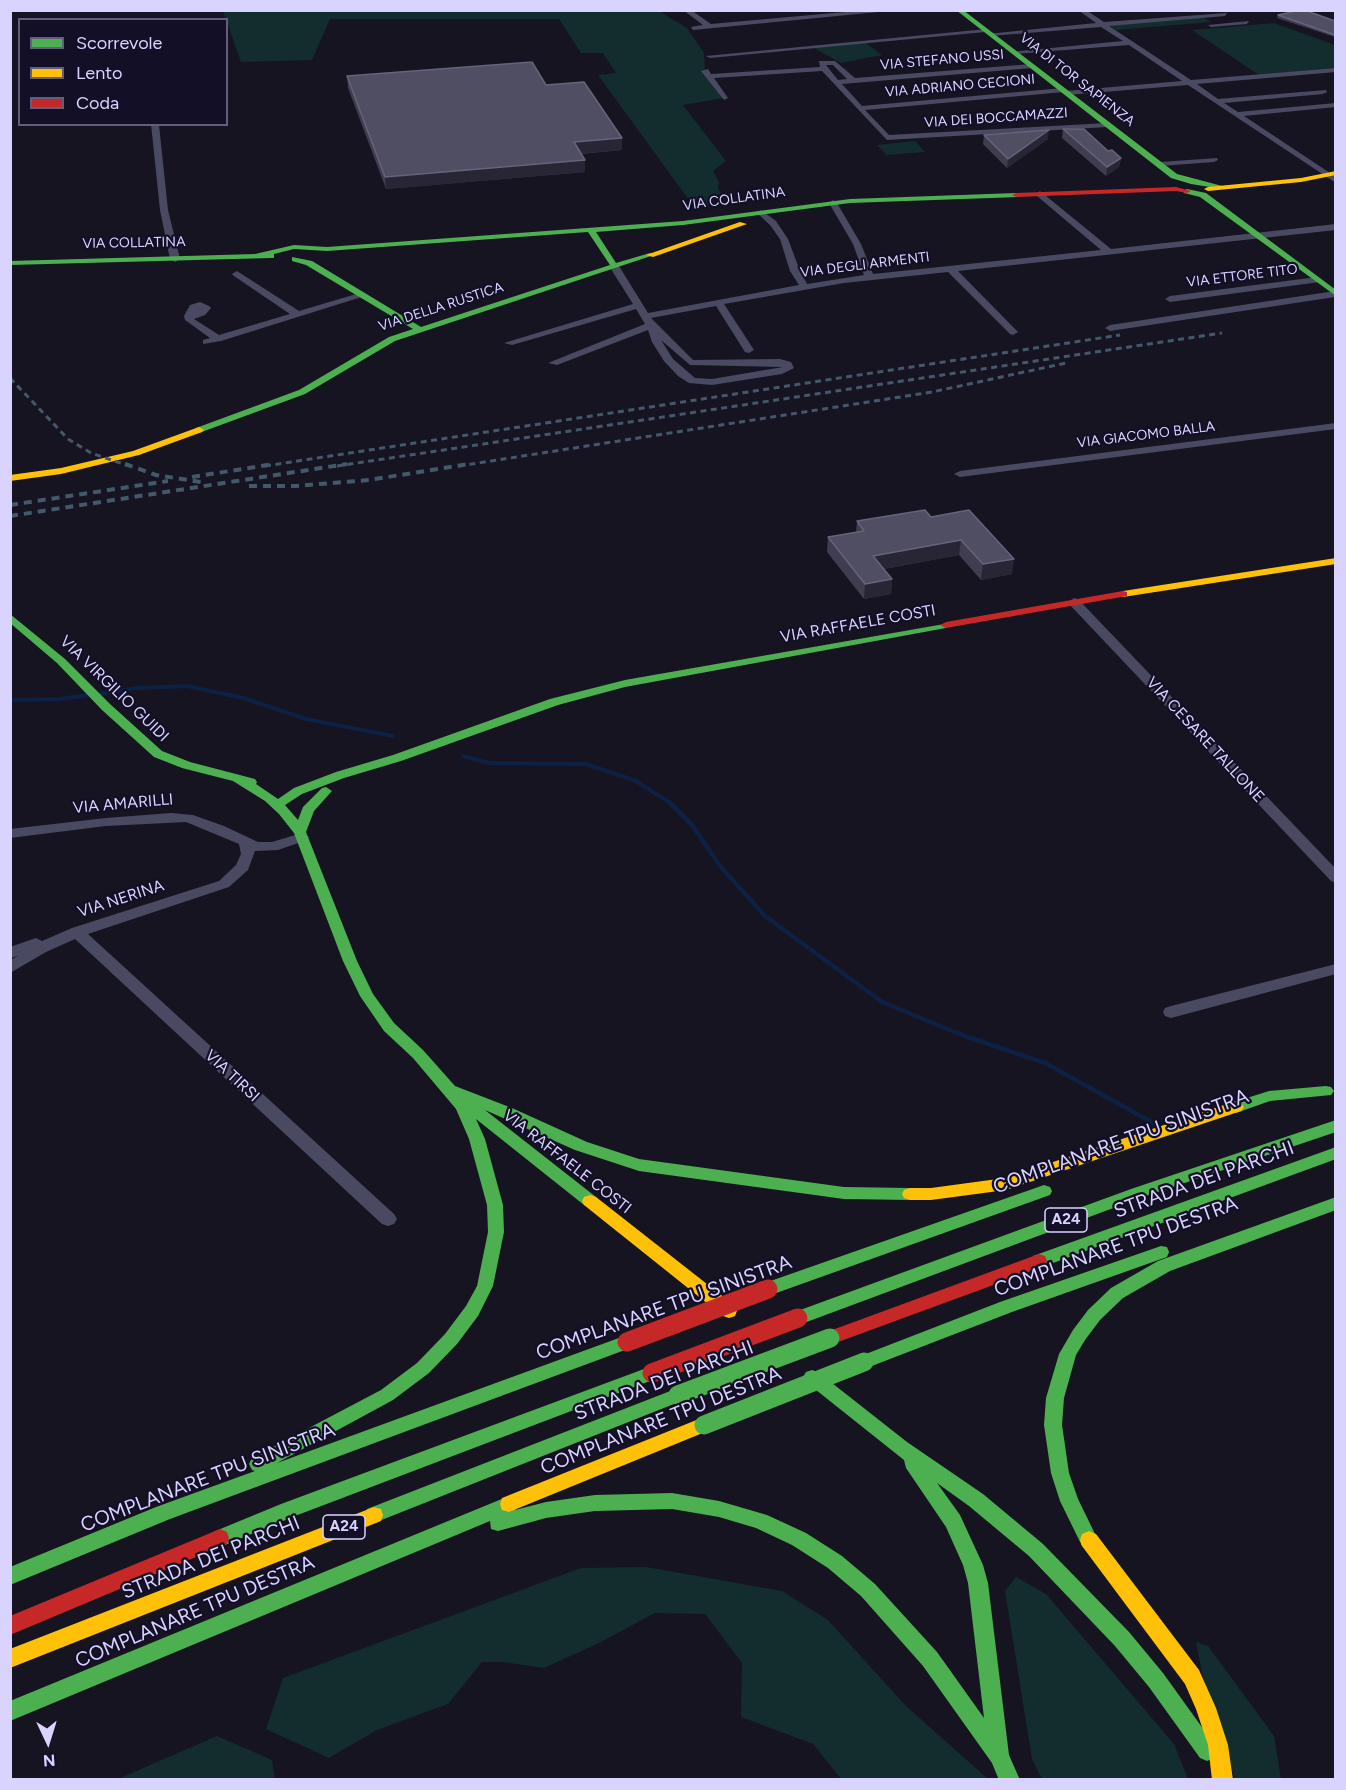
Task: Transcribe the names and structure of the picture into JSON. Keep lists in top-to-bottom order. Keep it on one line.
{"streets":{"main road":["VIA DI TOR SAPIENZA","VIA COLLATINA","VIA DELLA RUSTICA","VIA RAFFAELE COSTI","VIA VIRGILIO GUIDI","COMPLANARE TPU SINISTRA","STRADA DEI PARCHI","A24","COMPLANARE TPU DESTRA"],"street":["VIA STEFANO USSI","VIA ADRIANO CECIONI","VIA DEI BOCCAMAZZI","VIA DEGLI ARMENTI","VIA ETTORE TITO","VIA GIACOMO BALLA","VIA CESARE TALLONE","VIA AMARILLI","VIA NERINA","VIA TIRSI"]},"crossings":[["VIA STEFANO USSI","VIA DI TOR SAPIENZA"],["VIA DI TOR SAPIENZA","VIA ADRIANO CECIONI"],["VIA DI TOR SAPIENZA","VIA DEI BOCCAMAZZI"],["VIA DI TOR SAPIENZA","VIA COLLATINA"],["VIA DI TOR SAPIENZA","VIA DEGLI ARMENTI"],["VIA DI TOR SAPIENZA","VIA ETTORE TITO"],["VIA ADRIANO CECIONI","VIA DEI BOCCAMAZZI"],["VIA COLLATINA","VIA DELLA RUSTICA"],["VIA RAFFAELE COSTI","VIA VIRGILIO GUIDI"],["VIA RAFFAELE COSTI","VIA CESARE TALLONE"],["VIA RAFFAELE COSTI","VIA AMARILLI"],["VIA AMARILLI","VIA NERINA"],["VIA NERINA","VIA TIRSI"]],"legend":["Scorrevole","Lento","Coda"],"north":"bottom"}
